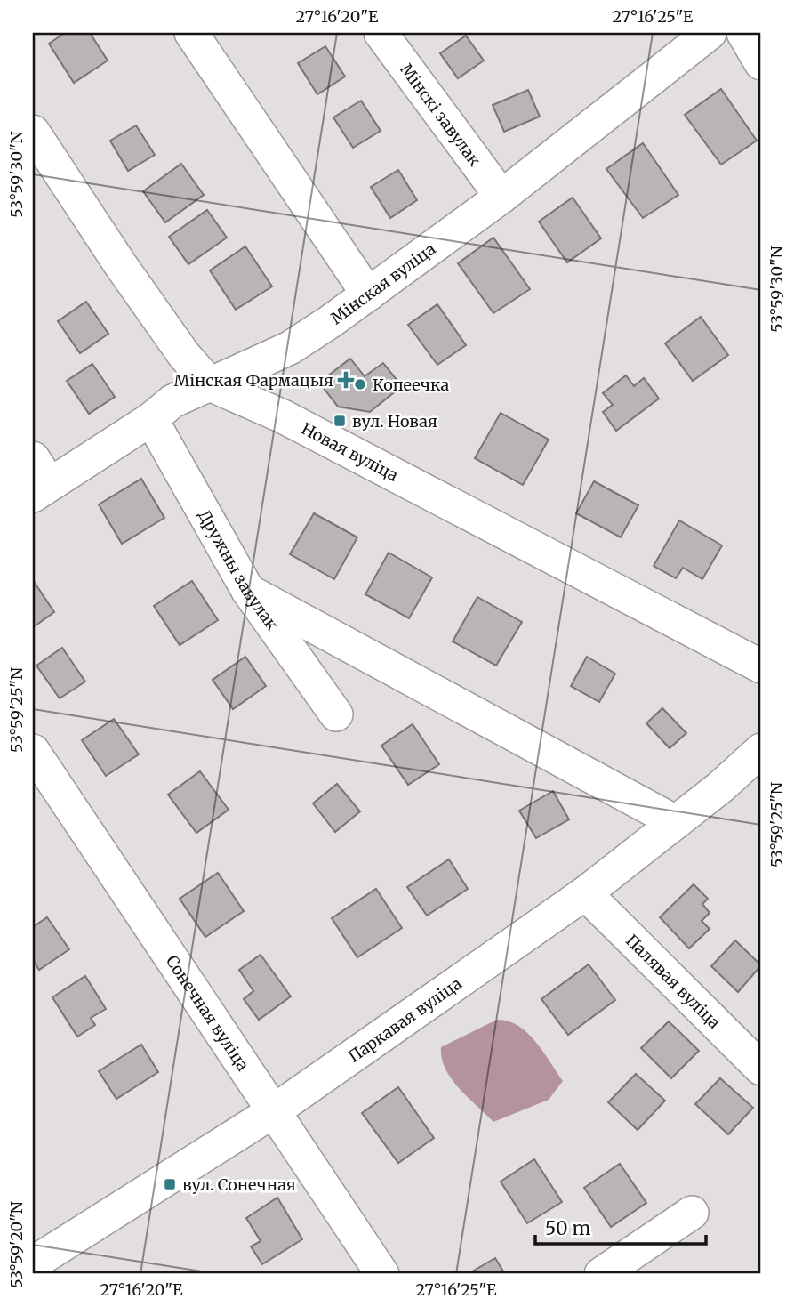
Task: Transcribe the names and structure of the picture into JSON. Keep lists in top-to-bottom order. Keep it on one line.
{"streets":{"street":["Мінскі завулак","Мінская вуліца","Новая вуліца","Дружны завулак","Палявая вуліца","Сонечная вуліца","Паркавая вуліца"]},"crossings":[["Мінскі завулак","Мінская вуліца"],["Мінская вуліца","Новая вуліца"],["Мінская вуліца","Дружны завулак"],["Палявая вуліца","Паркавая вуліца"],["Сонечная вуліца","Паркавая вуліца"]],"places":{"health":["Мінская Фармацыя"],"other":["Копеечка"],"transit":["вул. Новая","вул. Сонечная"]},"scale_bar":"50 m","coordinates":["27°16'20\"E","27°16'25\"E","53°59'30\"N","53°59'25\"N","53°59'20\"N"]}
